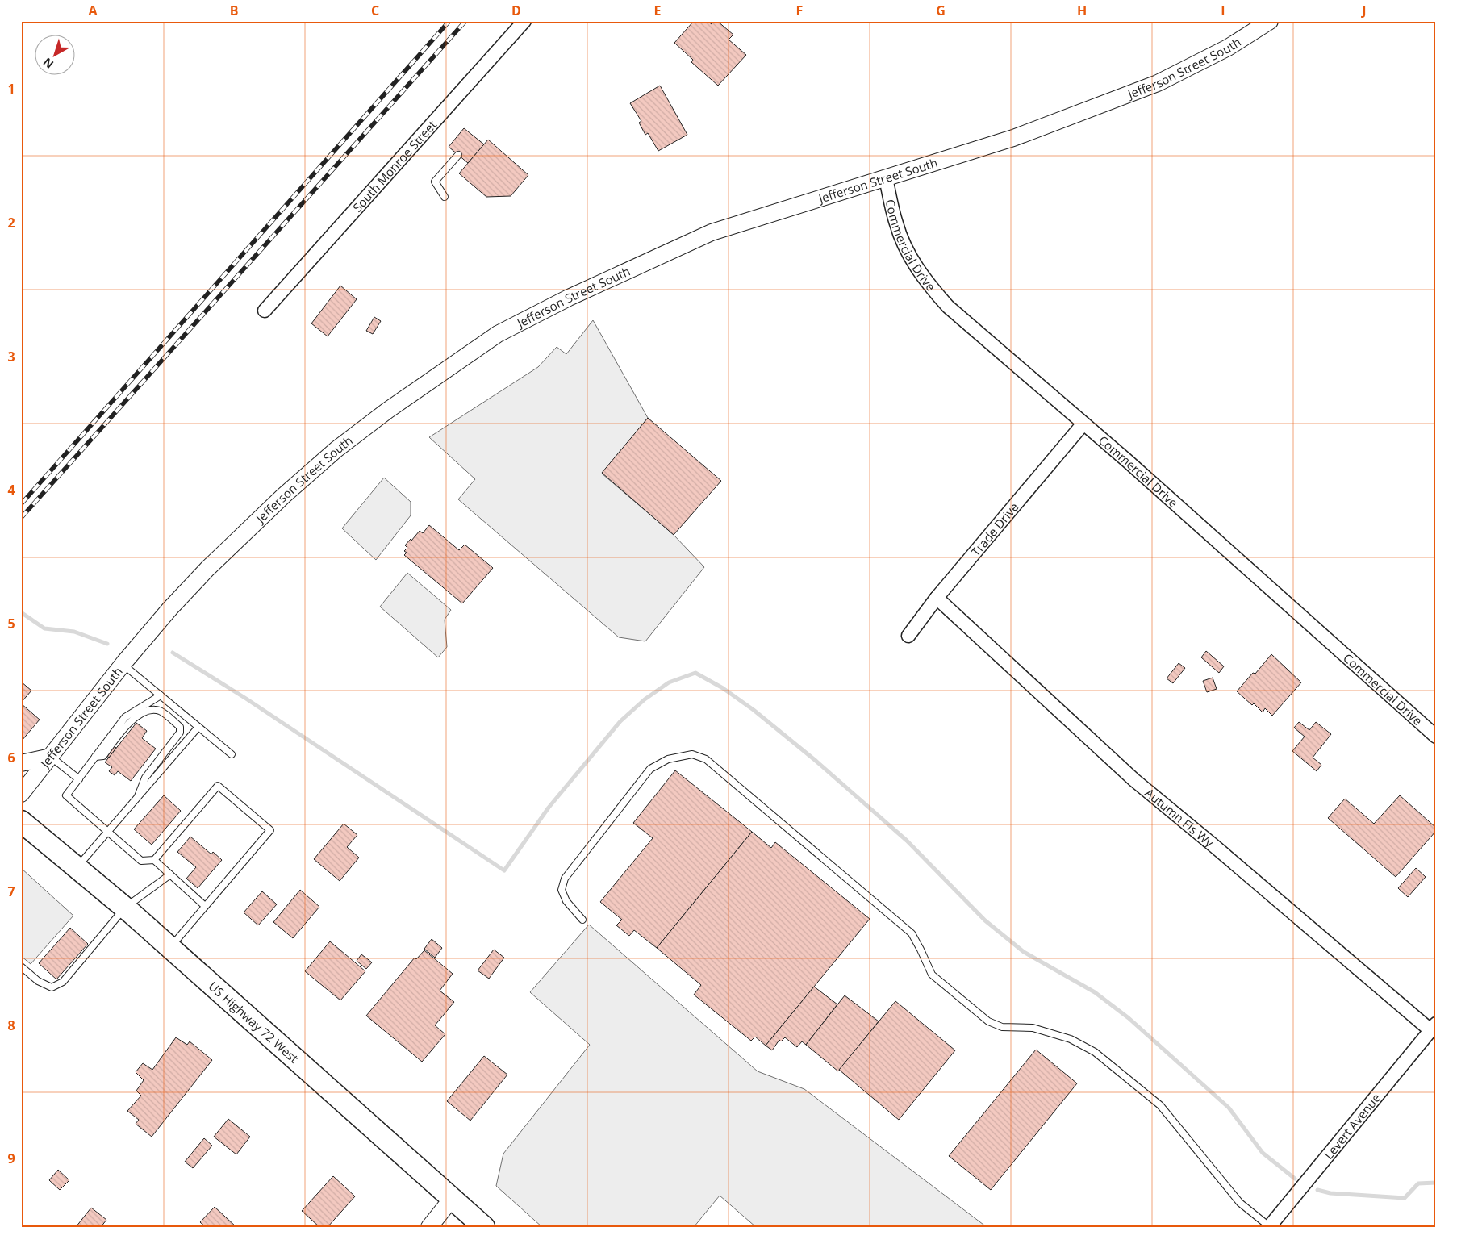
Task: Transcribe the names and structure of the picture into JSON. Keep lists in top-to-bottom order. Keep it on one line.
{"streets":{"highway":["US Highway 72 West"],"street":["Jefferson Street South","South Monroe Street","Commercial Drive","Trade Drive","Autumn Fls Wy","Levert Avenue"]},"crossings":[["Jefferson Street South","Commercial Drive"],["Commercial Drive","Trade Drive"],["Trade Drive","Autumn Fls Wy"],["Autumn Fls Wy","Levert Avenue"]],"north":"bottom left","grid":{"columns":["A","B","C","D","E","F","G","H","I","J"],"rows":["1","2","3","4","5","6","7","8","9"]}}
